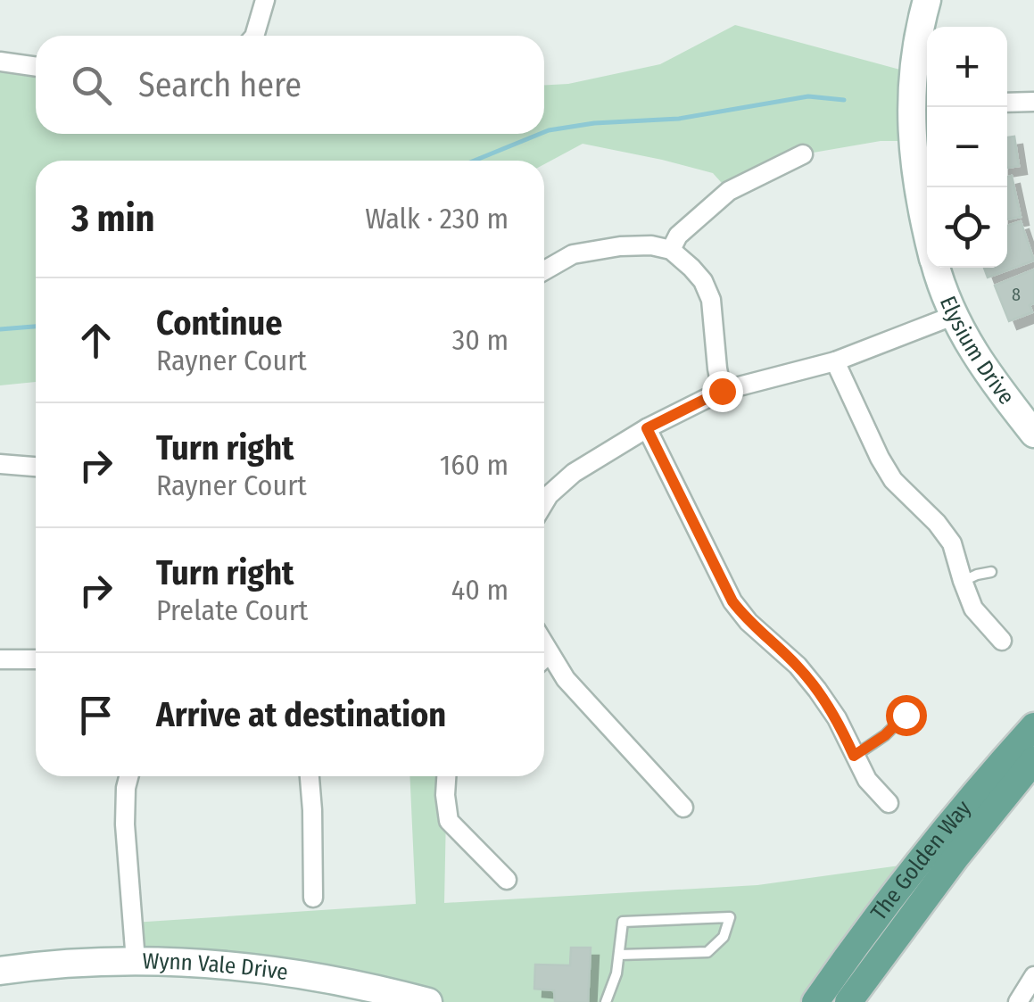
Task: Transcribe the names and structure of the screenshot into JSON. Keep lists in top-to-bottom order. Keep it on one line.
{"streets":{"main road":["The Golden Way"],"street":["Elysium Drive","Wynn Vale Drive"]},"house_numbers":["8"],"page":{"map_buttons":["+","−"],"search":"Search here","heading":["3 min","Walk · 230 m"],"list":[["Continue","Rayner Court","30 m"],["Turn right","Rayner Court","160 m"],["Turn right","Prelate Court","40 m"],"Arrive at destination"]}}
